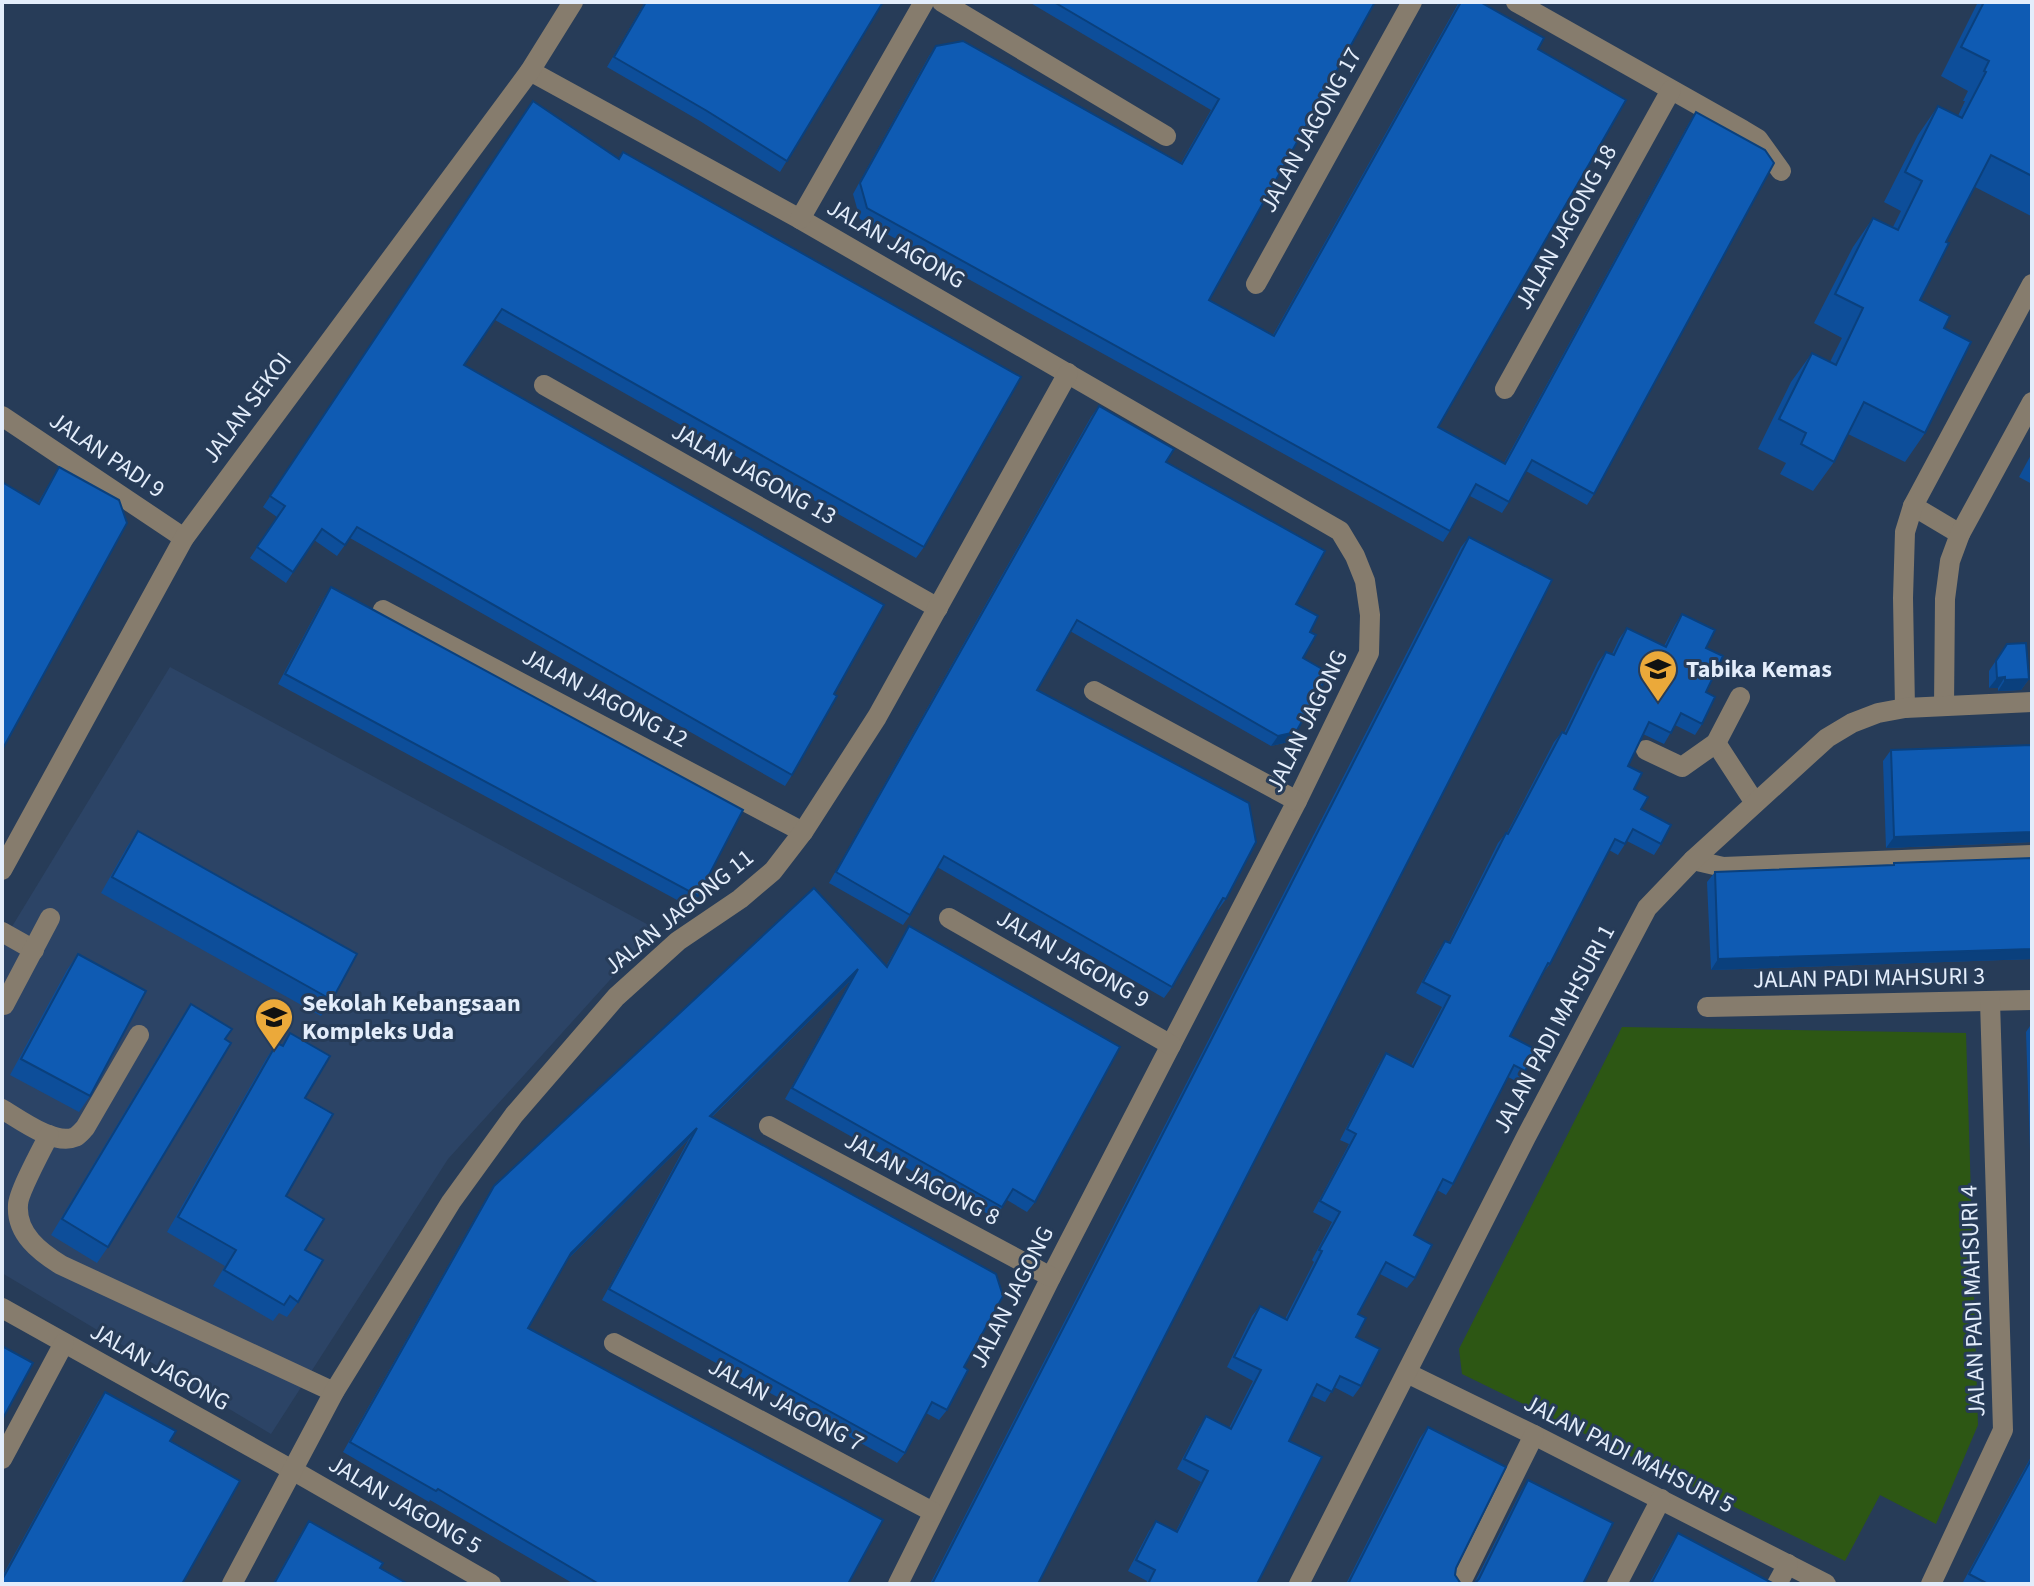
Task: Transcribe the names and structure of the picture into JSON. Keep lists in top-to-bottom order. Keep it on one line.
{"streets":{"street":["JALAN JAGONG 17","JALAN JAGONG 18","JALAN JAGONG","JALAN SEKOI","JALAN PADI 9","JALAN JAGONG 13","JALAN JAGONG 12","JALAN JAGONG 11","JALAN JAGONG 9","JALAN PADI MAHSURI 3","JALAN PADI MAHSURI 1","JALAN JAGONG 8","JALAN PADI MAHSURI 4","JALAN JAGONG 7","JALAN PADI MAHSURI 5","JALAN JAGONG 5"]},"crossings":[["JALAN JAGONG","JALAN SEKOI"],["JALAN JAGONG","JALAN JAGONG 11"],["JALAN JAGONG","JALAN JAGONG 9"],["JALAN JAGONG","JALAN JAGONG 8"],["JALAN JAGONG","JALAN JAGONG 7"],["JALAN JAGONG","JALAN JAGONG 5"],["JALAN SEKOI","JALAN PADI 9"],["JALAN JAGONG 13","JALAN JAGONG 11"],["JALAN JAGONG 12","JALAN JAGONG 11"],["JALAN JAGONG 11","JALAN JAGONG 5"],["JALAN PADI MAHSURI 3","JALAN PADI MAHSURI 4"],["JALAN PADI MAHSURI 1","JALAN PADI MAHSURI 5"]],"places":{"school or university":["Tabika Kemas","Sekolah Kebangsaan Kompleks Uda"]}}
